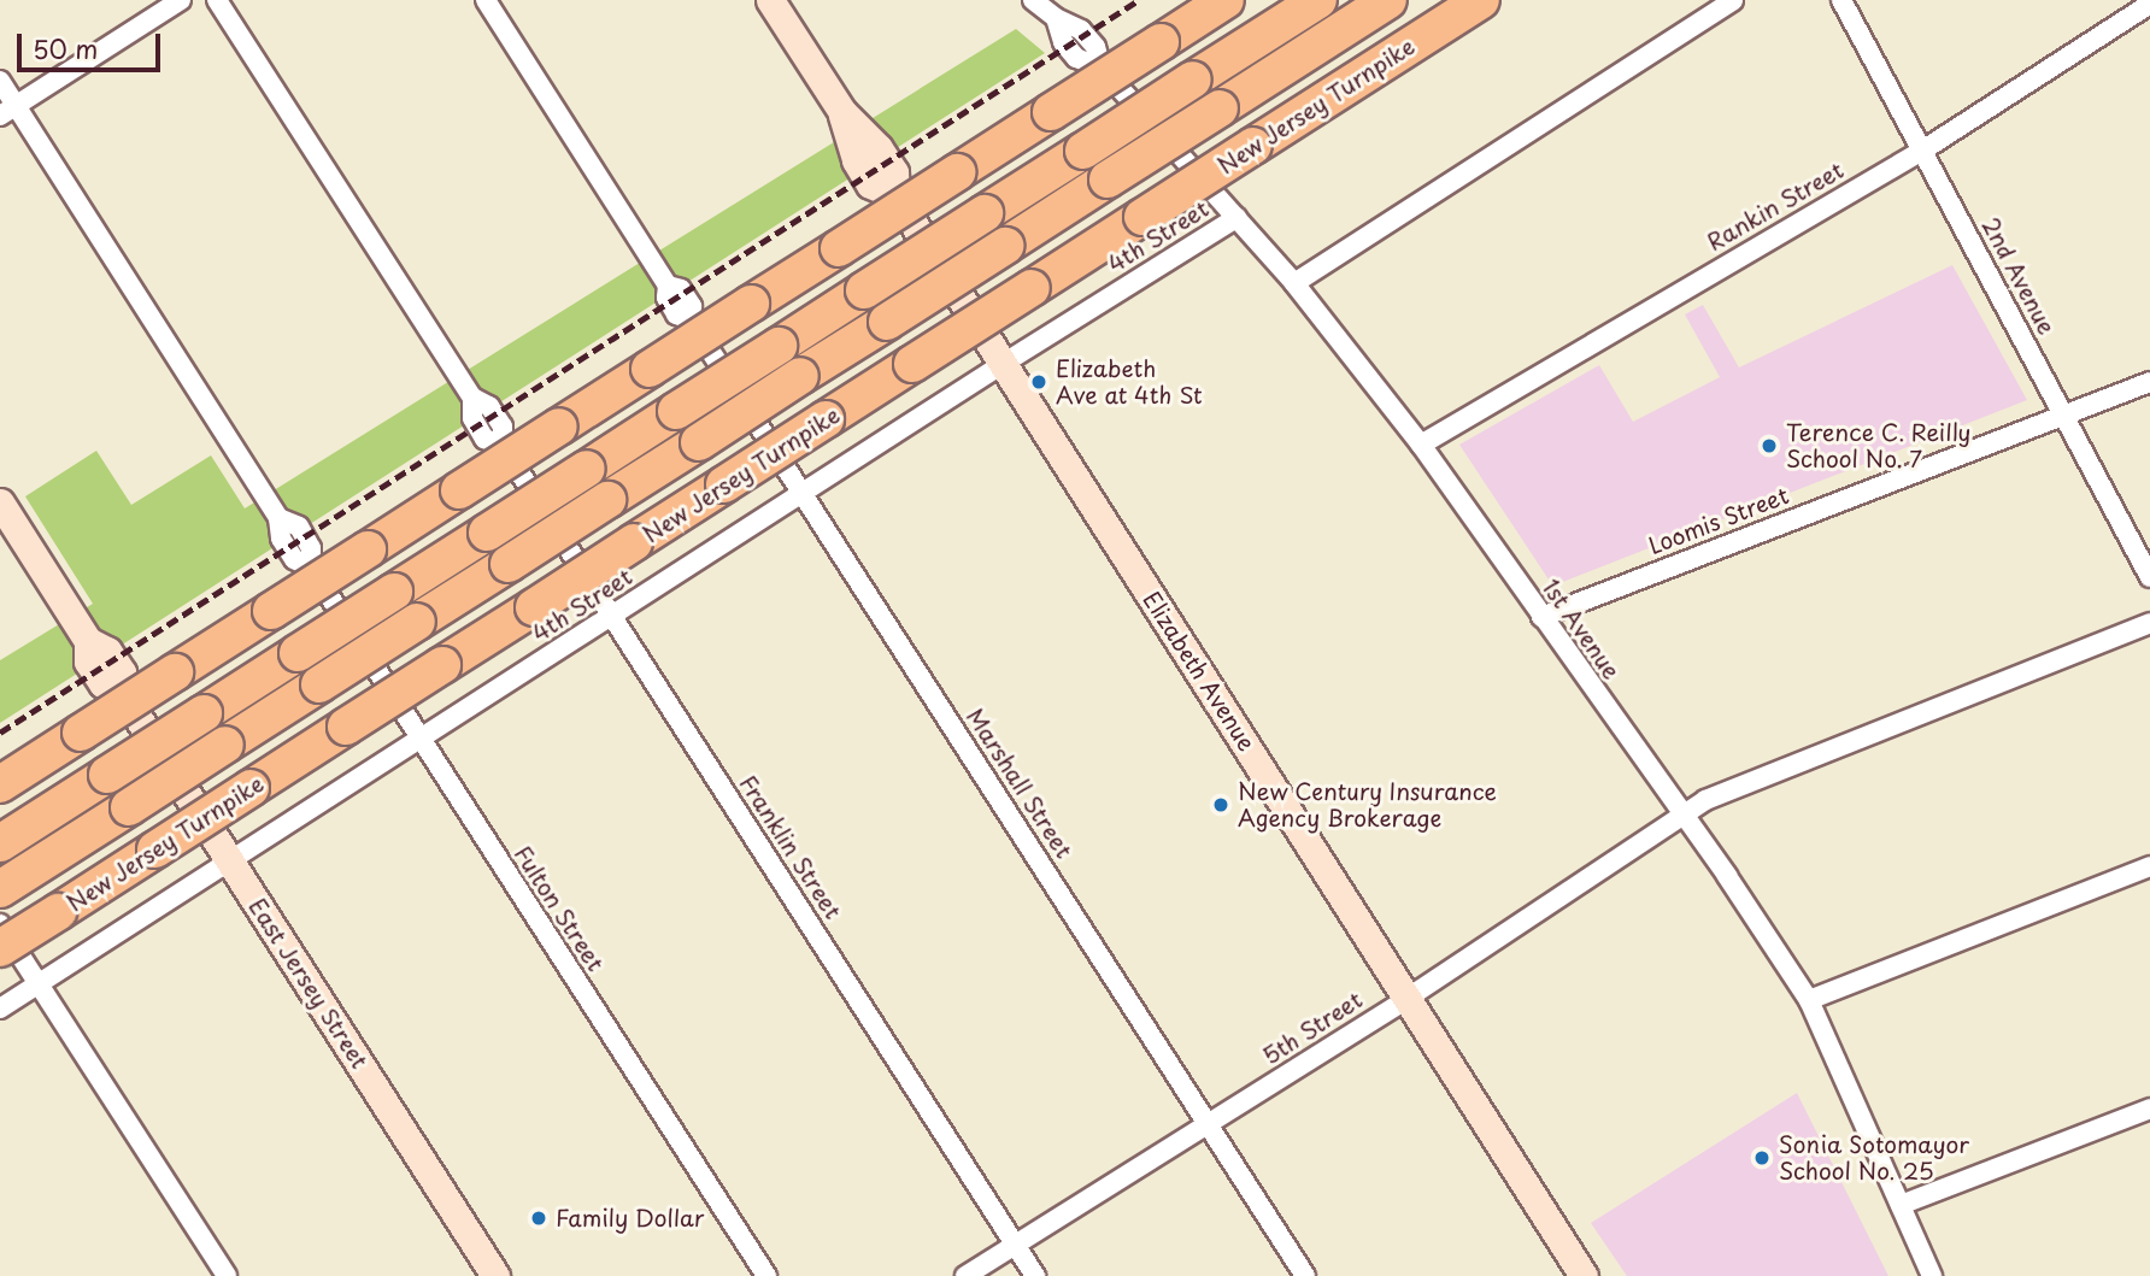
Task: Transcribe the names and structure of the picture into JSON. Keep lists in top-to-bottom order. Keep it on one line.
{"streets":{"highway":["New Jersey Turnpike"],"street":["Rankin Street","4th Street","2nd Avenue","Loomis Street","1st Avenue","Elizabeth Avenue","Marshall Street","Franklin Street","Fulton Street","East Jersey Street","5th Street"]},"crossings":[["Rankin Street","2nd Avenue"],["Rankin Street","1st Avenue"],["4th Street","1st Avenue"],["4th Street","Elizabeth Avenue"],["4th Street","Marshall Street"],["4th Street","Franklin Street"],["4th Street","Fulton Street"],["4th Street","East Jersey Street"],["2nd Avenue","Loomis Street"],["Loomis Street","1st Avenue"],["1st Avenue","5th Street"],["Elizabeth Avenue","5th Street"],["Marshall Street","5th Street"],["Franklin Street","5th Street"]],"places":["Elizabeth Ave at 4th St","Terence C. Reilly School No. 7","New Century Insurance Agency Brokerage","Sonia Sotomayor School No. 25","Family Dollar"],"scale_bar":"50 m"}
